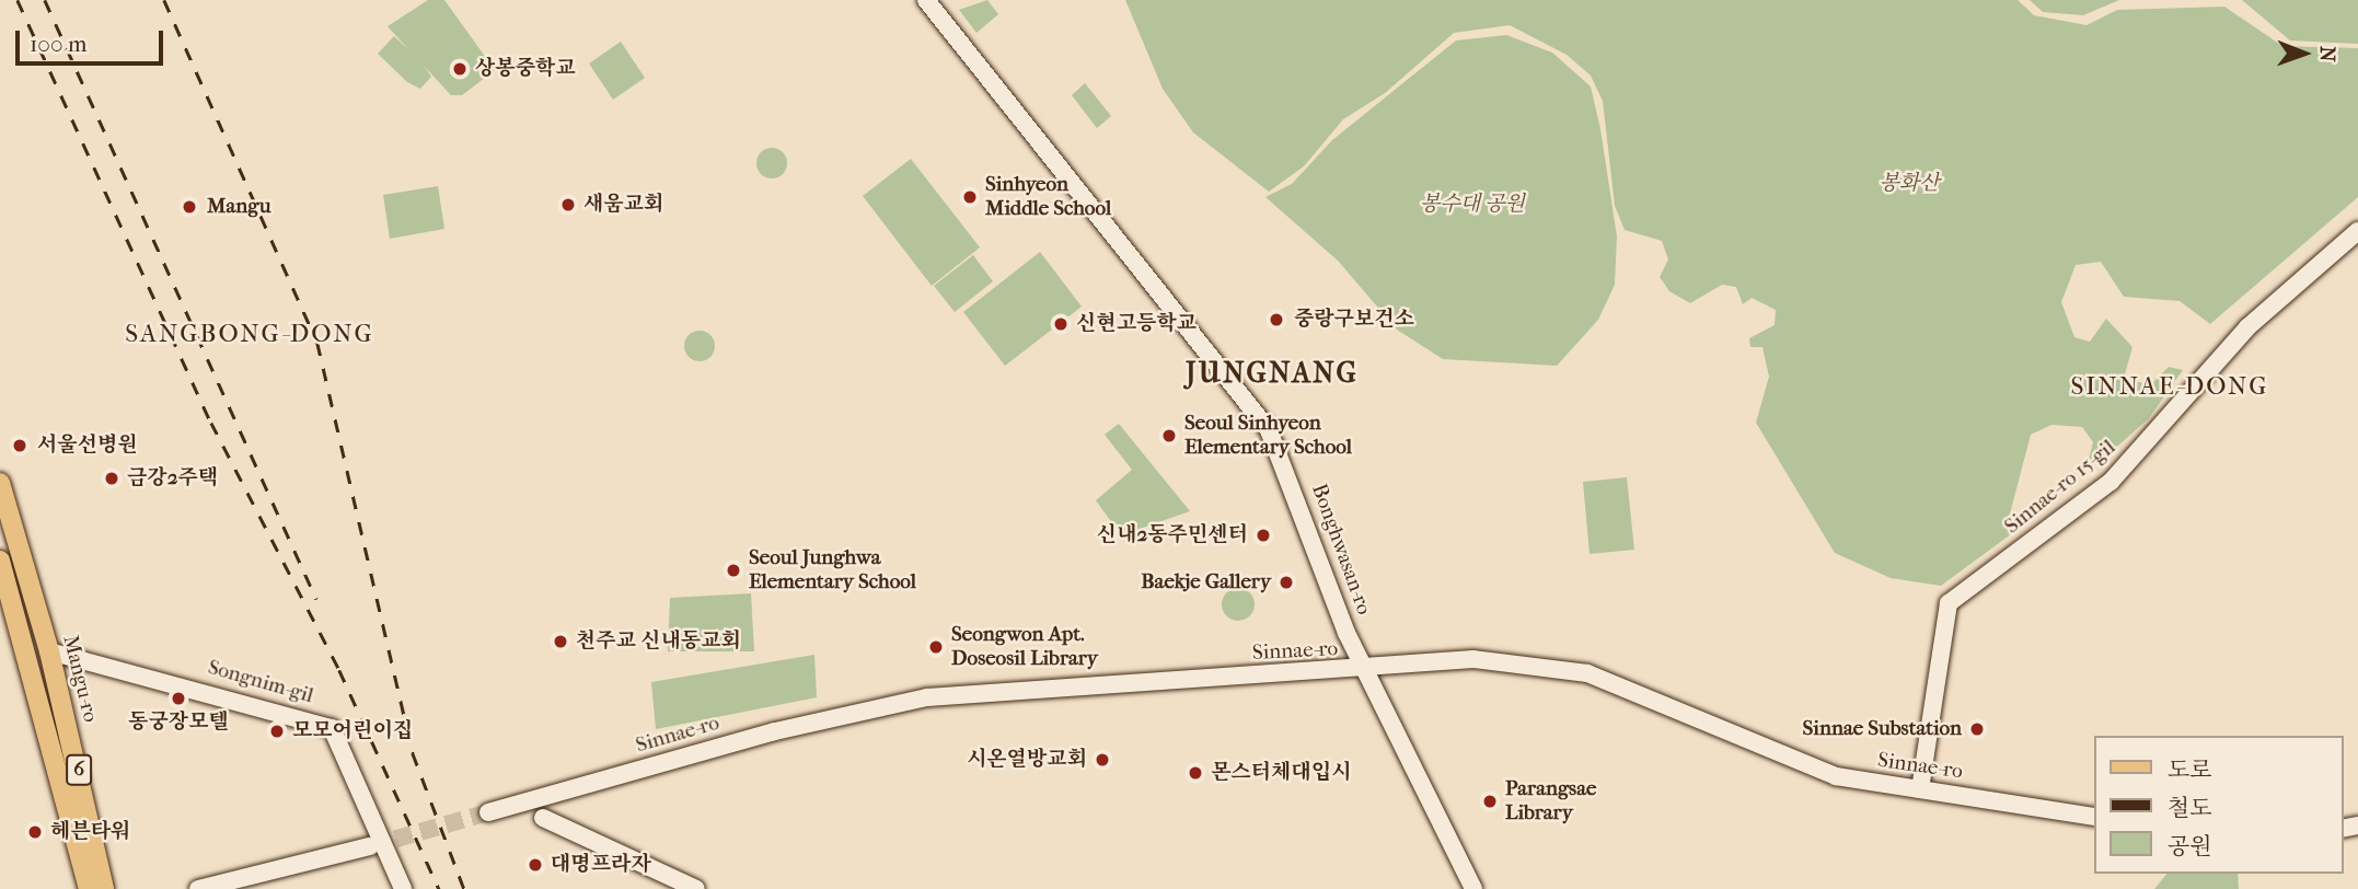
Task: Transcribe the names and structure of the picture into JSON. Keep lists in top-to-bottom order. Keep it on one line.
{"streets":{"main road":["Sinnae-ro 15-gil","Bonghwasan-ro","Sinnae-ro","Mangu-ro","Songnim-gil","6"]},"crossings":[["Sinnae-ro 15-gil","Sinnae-ro"],["Bonghwasan-ro","Sinnae-ro"],["Mangu-ro","Songnim-gil"]],"districts":["SANGBONG-DONG","JUNGNANG","SINNAE-DONG"],"parks":["봉화산","봉수대 공원"],"places":["상봉중학교","Sinhyeon Middle School","새움교회","Mangu","중랑구보건소","신현고등학교","Seoul Sinhyeon Elementary School","서울선병원","금강2주택","신내2동주민센터","Seoul Junghwa Elementary School","Baekje Gallery","천주교 신내동교회","Seongwon Apt. Doseosil Library","동궁장모텔","Sinnae Substation","모모어린이집","시온열방교회","몬스터체대입시","Parangsae Library","헤븐타워","대명프라자"],"legend":["도로","철도","공원"],"scale_bar":"100 m","north":"right"}
